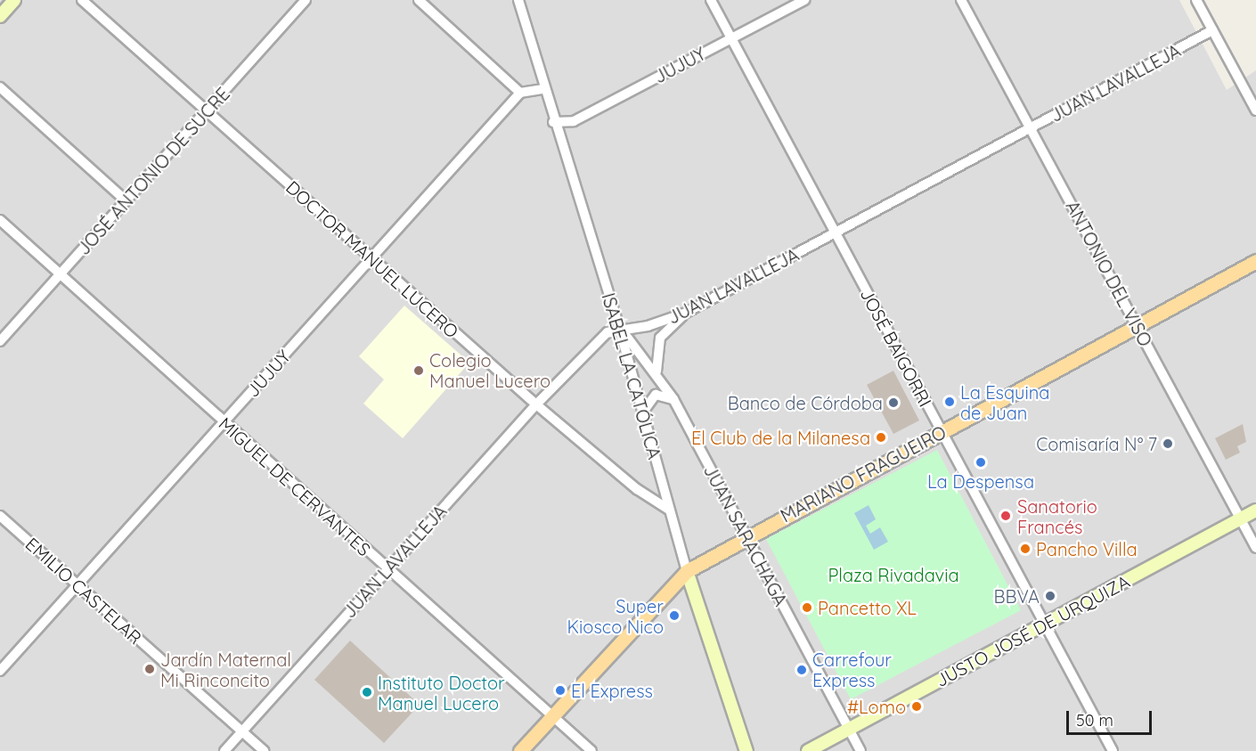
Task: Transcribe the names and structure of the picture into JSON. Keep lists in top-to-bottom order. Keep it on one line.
{"streets":{"main road":["MARIANO FRAGUEIRO"],"street":["JUJUY","JUAN LAVALLEJA","JOSÉ ANTONIO DE SUCRE","DOCTOR MANUEL LUCERO","ANTONIO DEL VISO","JOSÉ BAIGORRI","ISABEL LA CATÓLICA","MIGUEL DE CERVANTES","JUAN SARACHAGA","EMILIO CASTELAR","JUSTO JOSÉ DE URQUIZA"]},"crossings":[["JUJUY","DOCTOR MANUEL LUCERO"],["JUJUY","JOSÉ BAIGORRI"],["JUJUY","ISABEL LA CATÓLICA"],["JUJUY","MIGUEL DE CERVANTES"],["JUJUY","EMILIO CASTELAR"],["JUAN LAVALLEJA","DOCTOR MANUEL LUCERO"],["JUAN LAVALLEJA","ANTONIO DEL VISO"],["JUAN LAVALLEJA","JOSÉ BAIGORRI"],["JUAN LAVALLEJA","ISABEL LA CATÓLICA"],["JUAN LAVALLEJA","MIGUEL DE CERVANTES"],["JUAN LAVALLEJA","JUAN SARACHAGA"],["JUAN LAVALLEJA","EMILIO CASTELAR"],["JOSÉ ANTONIO DE SUCRE","DOCTOR MANUEL LUCERO"],["JOSÉ ANTONIO DE SUCRE","MIGUEL DE CERVANTES"],["DOCTOR MANUEL LUCERO","ISABEL LA CATÓLICA"],["ANTONIO DEL VISO","MARIANO FRAGUEIRO"],["ANTONIO DEL VISO","JUSTO JOSÉ DE URQUIZA"],["JOSÉ BAIGORRI","MARIANO FRAGUEIRO"],["JOSÉ BAIGORRI","JUSTO JOSÉ DE URQUIZA"],["ISABEL LA CATÓLICA","MARIANO FRAGUEIRO"],["ISABEL LA CATÓLICA","JUAN SARACHAGA"],["MARIANO FRAGUEIRO","MIGUEL DE CERVANTES"],["MARIANO FRAGUEIRO","JUAN SARACHAGA"],["JUAN SARACHAGA","JUSTO JOSÉ DE URQUIZA"]],"parks":["Plaza Rivadavia"],"places":["Colegio Manuel Lucero","La Esquina de Juan","Banco de Córdoba","El Club de la Milanesa","Comisaría N° 7","La Despensa","Sanatorio Francés","Pancho Villa","BBVA","Pancetto XL","Super Kiosco Nico","Jardín Maternal Mi Rinconcito","Carrefour Express","El Express","Instituto Doctor Manuel Lucero","#Lomo"],"scale_bar":"50 m"}
